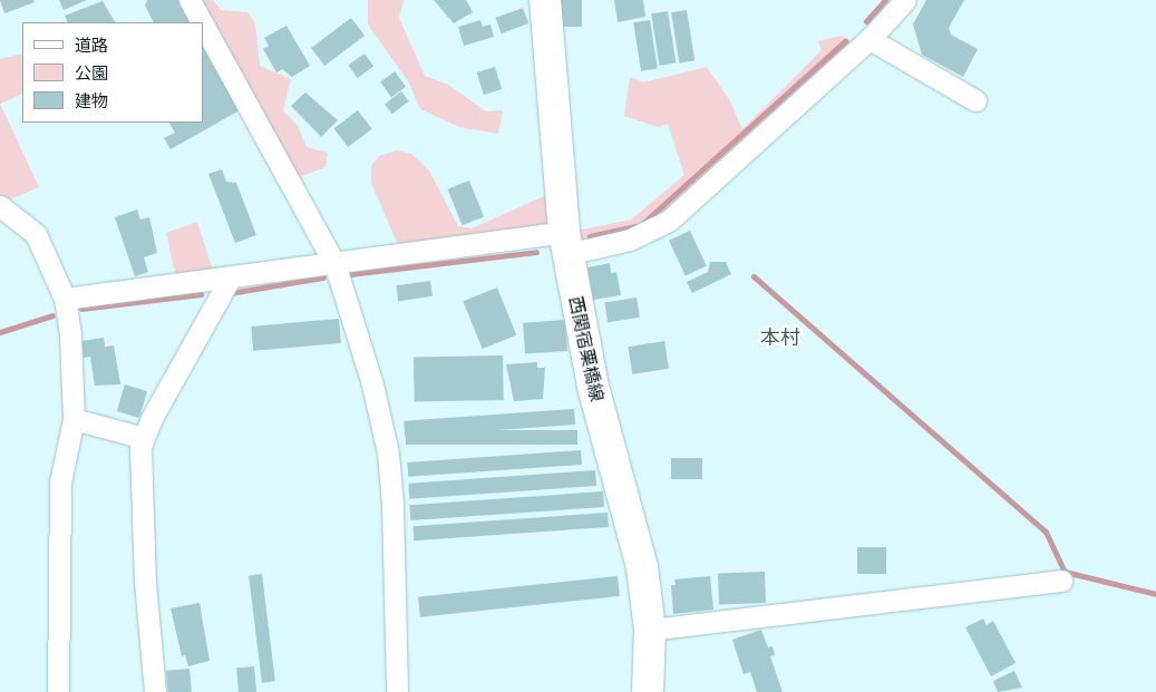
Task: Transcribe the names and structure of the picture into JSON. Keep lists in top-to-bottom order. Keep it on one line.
{"streets":{"main road":["西関宿栗橋線"]},"districts":["本村"],"legend":["道路","公園","建物"]}
